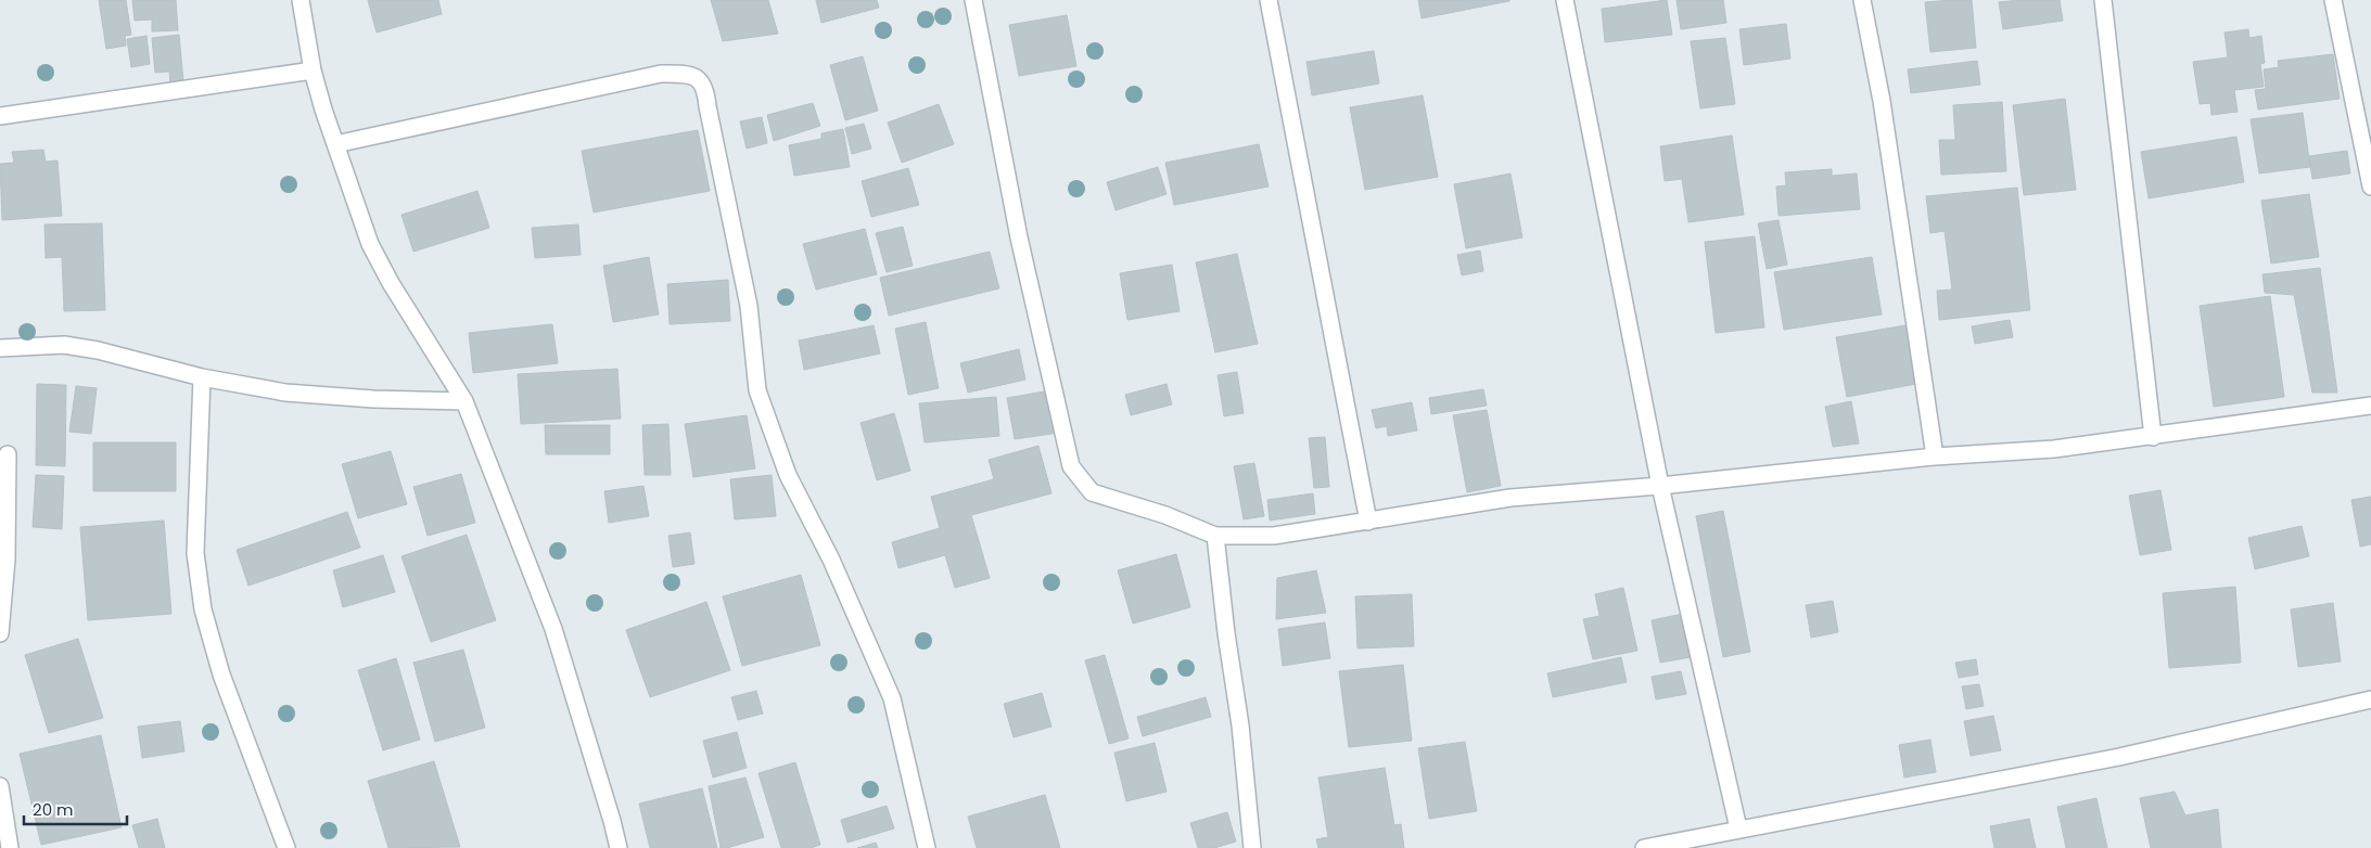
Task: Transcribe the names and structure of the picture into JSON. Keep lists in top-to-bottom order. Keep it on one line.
{"scale_bar":"20 m"}
